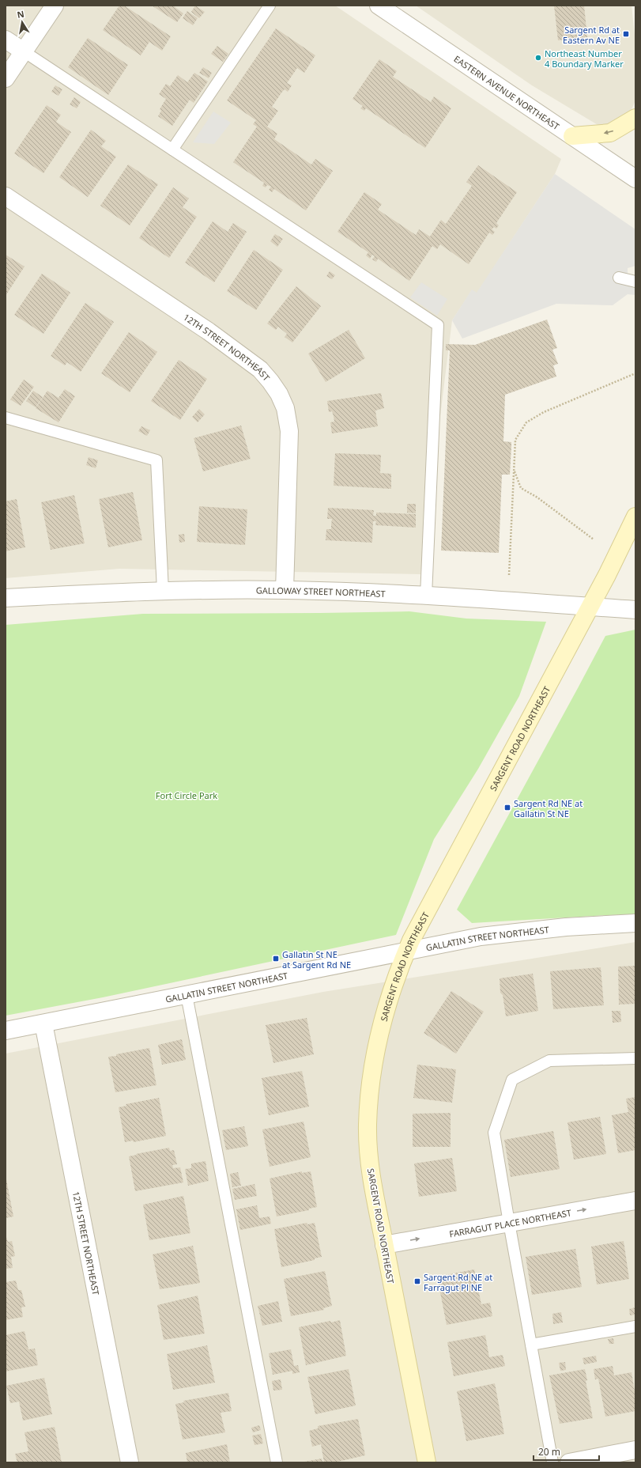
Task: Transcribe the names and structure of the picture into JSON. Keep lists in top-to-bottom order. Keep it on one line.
{"streets":{"main road":["SARGENT ROAD NORTHEAST"],"street":["EASTERN AVENUE NORTHEAST","12TH STREET NORTHEAST","GALLOWAY STREET NORTHEAST","GALLATIN STREET NORTHEAST","FARRAGUT PLACE NORTHEAST"]},"crossings":[["12TH STREET NORTHEAST","GALLOWAY STREET NORTHEAST"],["12TH STREET NORTHEAST","GALLATIN STREET NORTHEAST"],["GALLOWAY STREET NORTHEAST","SARGENT ROAD NORTHEAST"],["SARGENT ROAD NORTHEAST","GALLATIN STREET NORTHEAST"],["SARGENT ROAD NORTHEAST","FARRAGUT PLACE NORTHEAST"]],"one_way":["FARRAGUT PLACE NORTHEAST"],"parks":["Fort Circle Park"],"places":{"transit":["Sargent Rd at Eastern Av NE","Sargent Rd NE at Gallatin St NE","Gallatin St NE at Sargent Rd NE","Sargent Rd NE at Farragut Pl NE"],"other":["Northeast Number 4 Boundary Marker"]},"scale_bar":"20 m","north":"top"}
